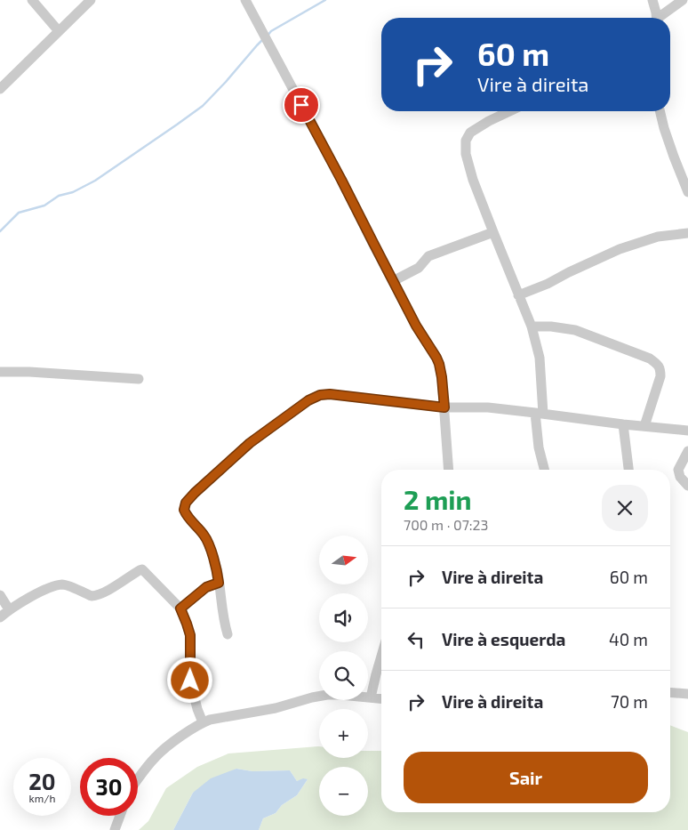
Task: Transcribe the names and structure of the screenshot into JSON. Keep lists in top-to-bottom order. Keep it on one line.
{"north":"right","page":{"turn":["60 m","Vire à direita"],"heading":["2 min","700 m · 07:23"],"map_buttons":["+","−"],"list":[{"name":"Vire à direita","value":"60 m"},{"name":"Vire à esquerda","value":"40 m"},{"name":"Vire à direita","value":"70 m"}],"buttons":"Sair","speed":"20 km/h","limit":"30"}}
